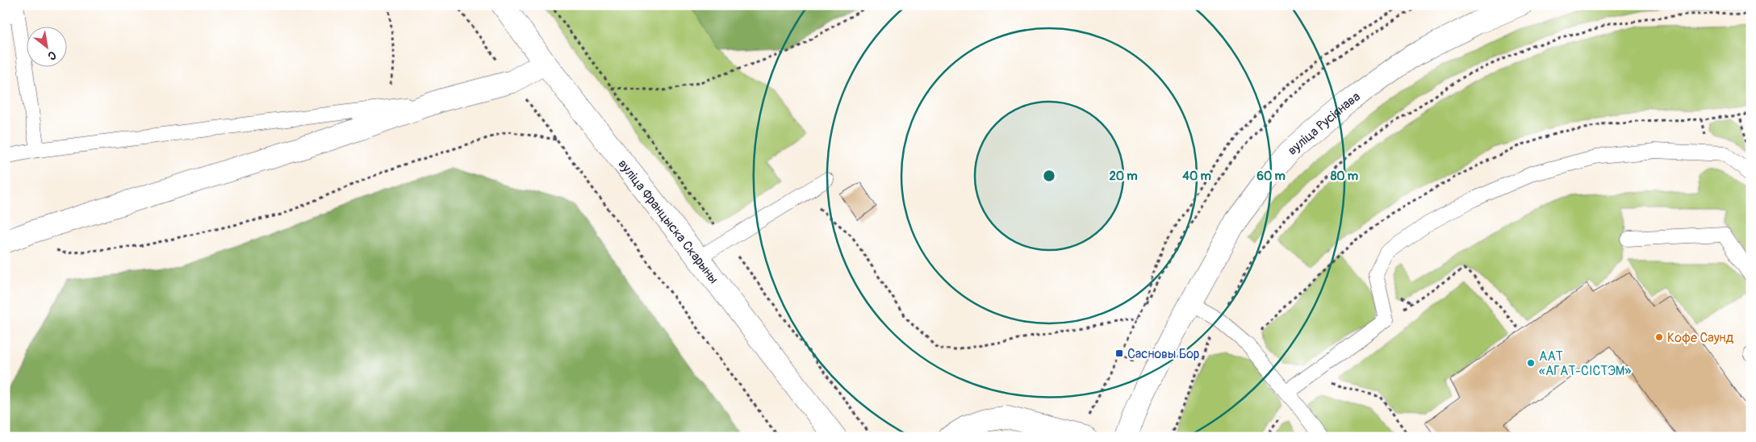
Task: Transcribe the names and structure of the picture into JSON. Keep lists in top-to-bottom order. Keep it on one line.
{"streets":{"main road":["вуліца Русіянава","вуліца Францыска Скарыны"]},"places":{"other":["Кофе Саунд","ААТ «АГАТ-СІСТЭМ»"],"transit":["Сасновы Бор"]},"north":"bottom right","rings":["20 m","40 m","60 m","80 m"]}
